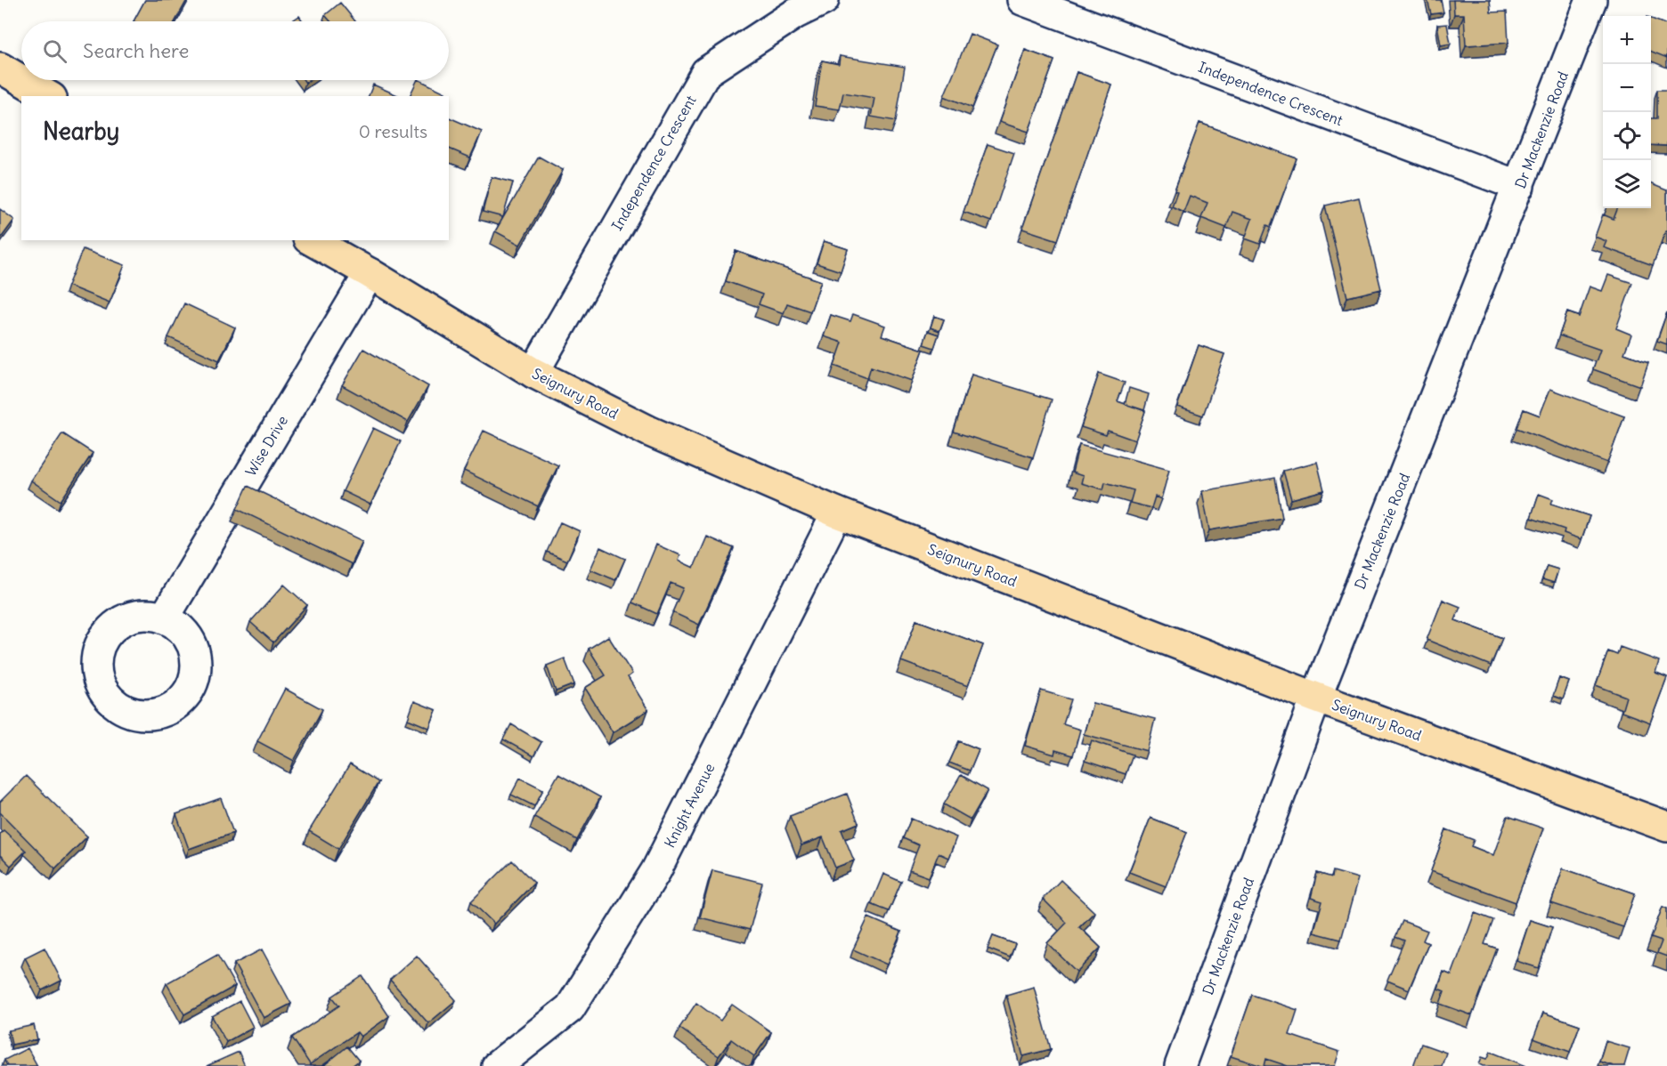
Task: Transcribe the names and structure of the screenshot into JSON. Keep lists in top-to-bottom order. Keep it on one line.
{"streets":{"main road":["Seignury Road"],"street":["Independence Crescent","Dr Mackenzie Road","Wise Drive","Knight Avenue"]},"crossings":[["Independence Crescent","Dr Mackenzie Road"],["Independence Crescent","Seignury Road"],["Dr Mackenzie Road","Seignury Road"],["Seignury Road","Wise Drive"],["Seignury Road","Knight Avenue"]],"page":{"map_buttons":["+","−"],"search":"Search here","heading":["Nearby","0 results"]}}
